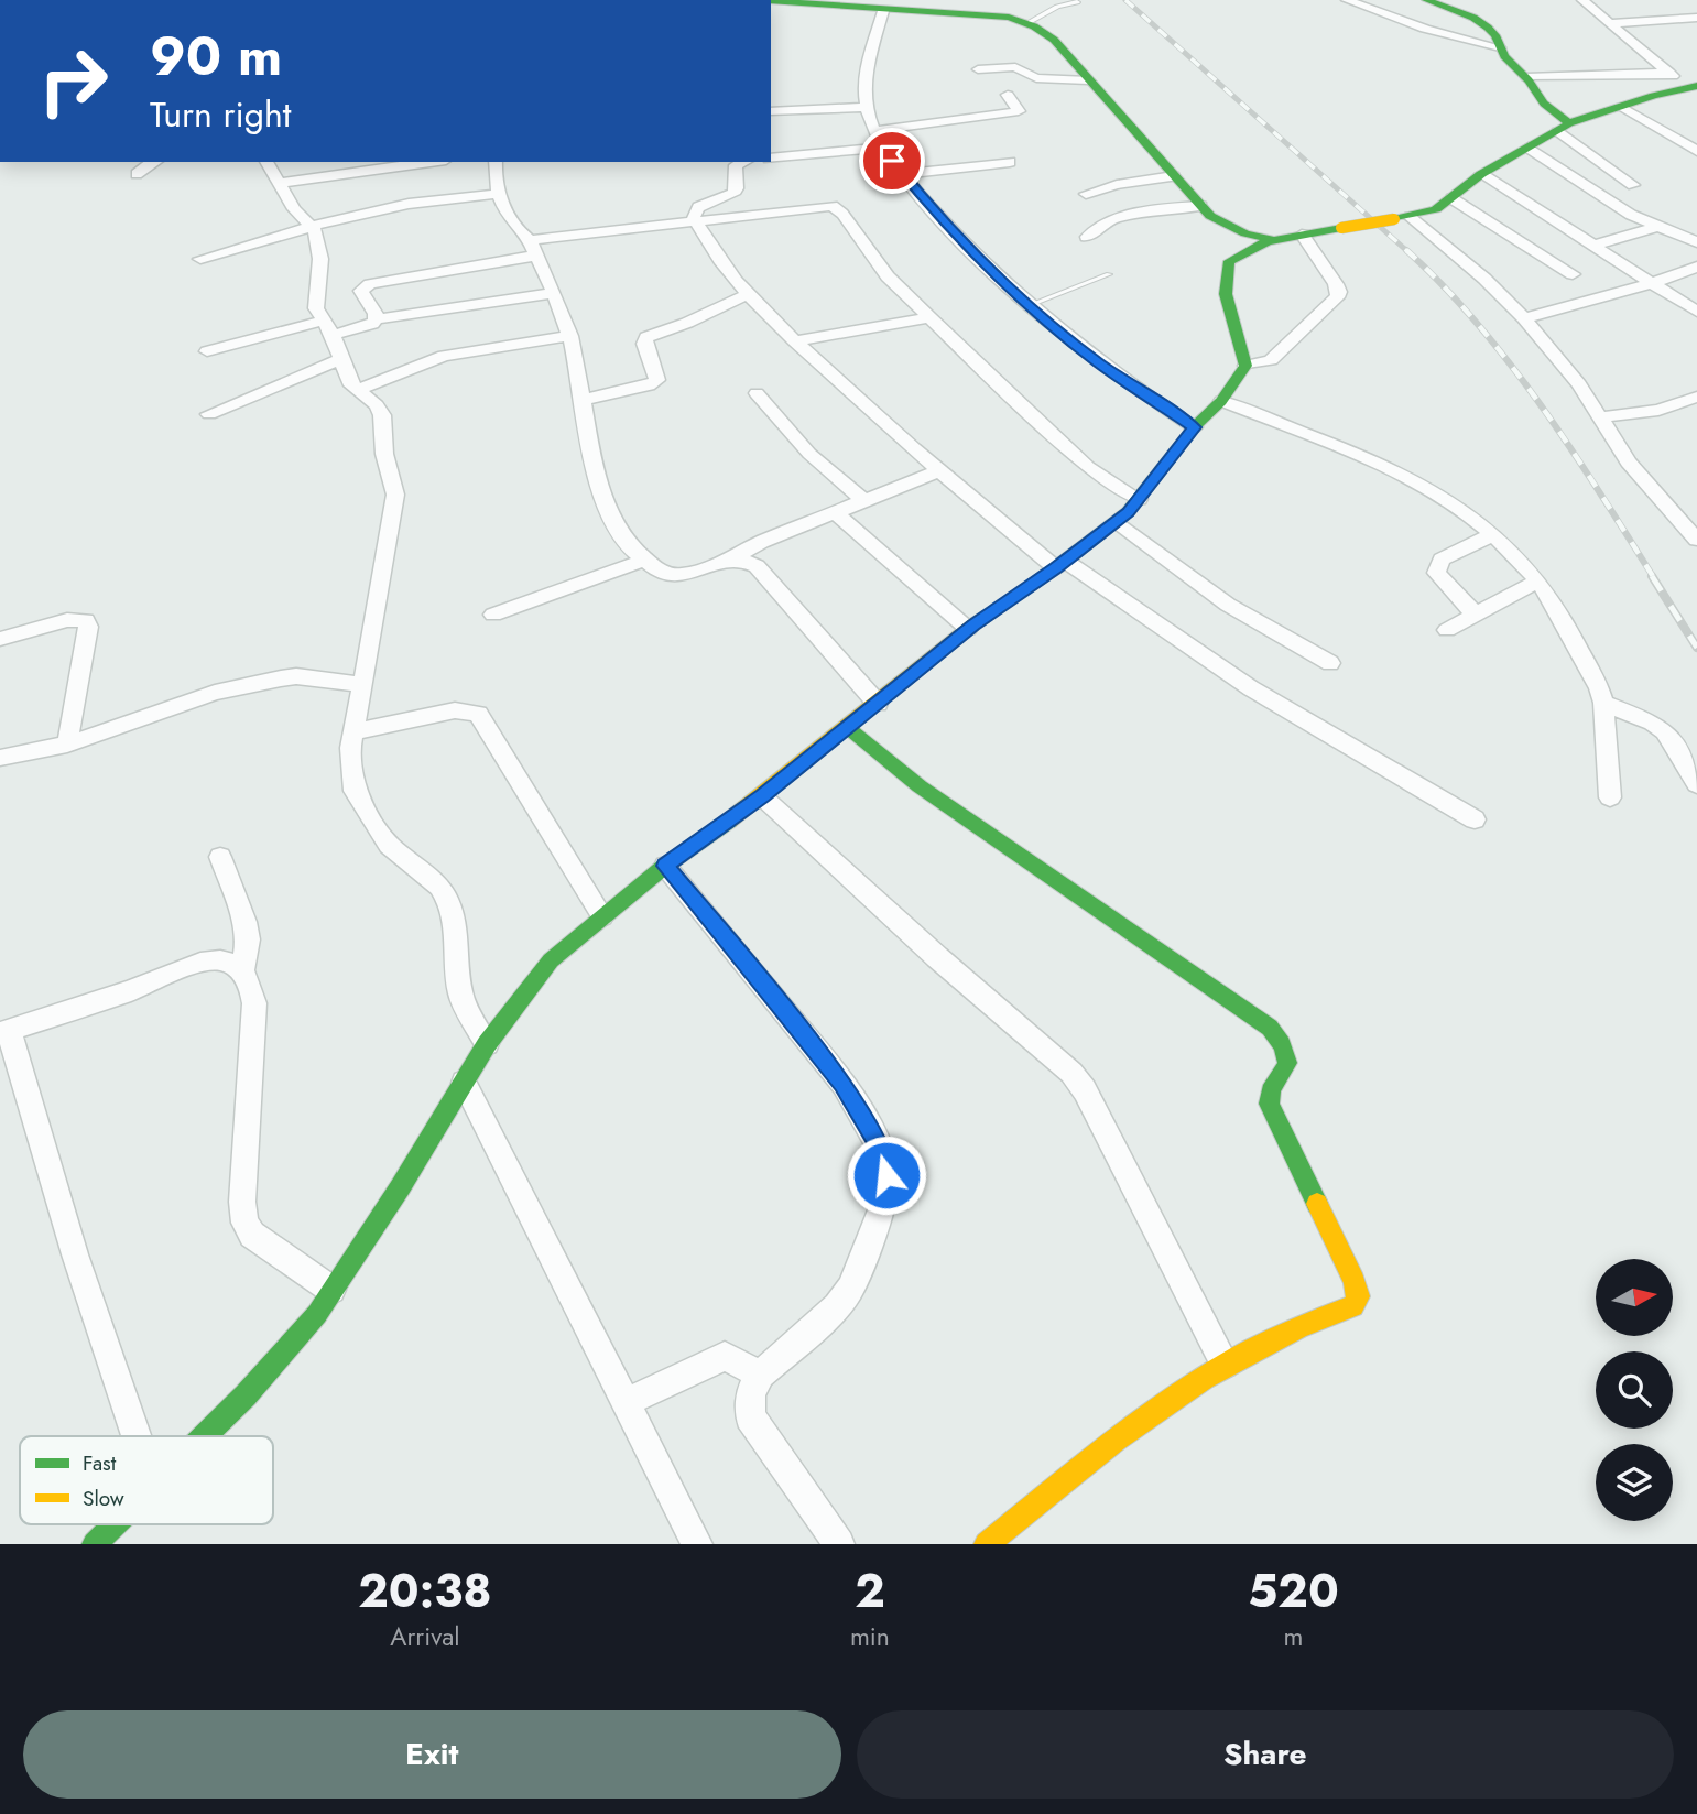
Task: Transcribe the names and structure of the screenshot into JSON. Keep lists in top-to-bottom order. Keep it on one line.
{"legend":["Fast","Slow"],"north":"right","page":{"turn":["90 m","Turn right"],"eta":["20:38","Arrival","2","min","520","m"],"buttons":["Exit","Share"]}}
